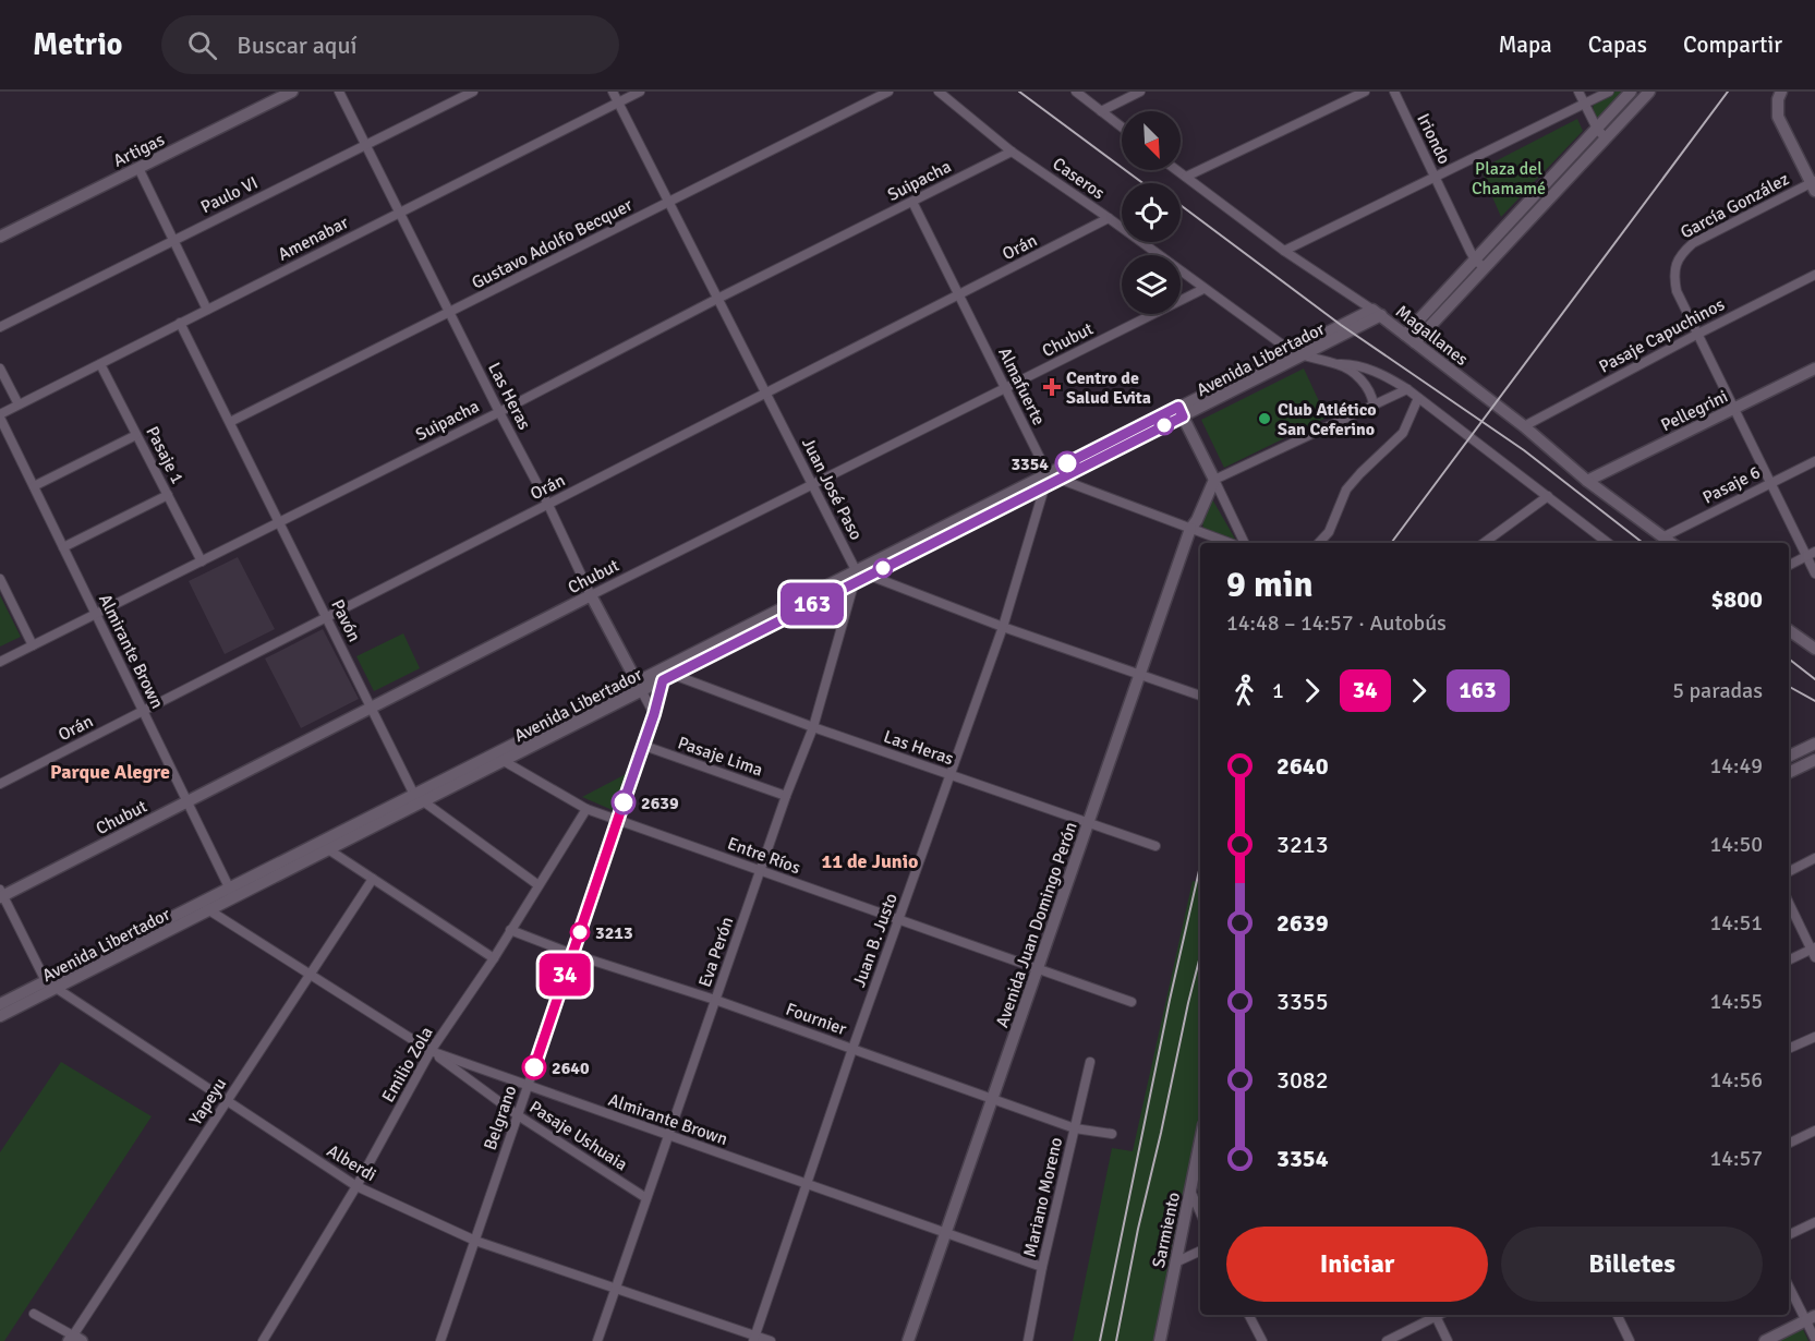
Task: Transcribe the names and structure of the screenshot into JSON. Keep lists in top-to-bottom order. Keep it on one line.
{"streets":{"main road":["Artigas","Magallanes","Chubut","Avenida Libertador","Las Heras","Pellegrini","Avenida Juan Domingo Perón","Sarmiento"],"street":["Iriondo","Caseros","Suipacha","Paulo VI","García González","Amenabar","Gustavo Adolfo Becquer","Orán","Pasaje Capuchinos","Almafuerte","Pasaje 1","Pasaje 6","Juan José Paso","Pavón","Almirante Brown","Pasaje Lima","Entre Ríos","Juan B. Justo","Eva Perón","Fournier","Emilio Zola","Yapeyu","Belgrano","Pasaje Ushuaia","Alberdi","Mariano Moreno"]},"crossings":[["Caseros","Suipacha"],["Caseros","Orán"],["Caseros","Chubut"],["Caseros","Avenida Libertador"],["Suipacha","Almafuerte"],["Suipacha","Las Heras"],["Suipacha","Pasaje 1"],["Suipacha","Juan José Paso"],["Suipacha","Pavón"],["Suipacha","Almirante Brown"],["Paulo VI","Las Heras"],["García González","Pasaje Capuchinos"],["Amenabar","Las Heras"],["Amenabar","Pasaje 1"],["Amenabar","Juan José Paso"],["Amenabar","Pavón"],["Amenabar","Almirante Brown"],["Gustavo Adolfo Becquer","Las Heras"],["Gustavo Adolfo Becquer","Juan José Paso"],["Gustavo Adolfo Becquer","Pavón"],["Orán","Almafuerte"],["Orán","Las Heras"],["Orán","Juan José Paso"],["Orán","Pavón"],["Orán","Almirante Brown"],["Magallanes","Pasaje Capuchinos"],["Magallanes","Avenida Libertador"],["Magallanes","Pellegrini"],["Magallanes","Pasaje 6"],["Chubut","Almafuerte"],["Chubut","Las Heras"],["Chubut","Juan José Paso"],["Chubut","Pavón"],["Chubut","Almirante Brown"],["Chubut","Alberdi"],["Avenida Libertador","Almafuerte"],["Avenida Libertador","Las Heras"],["Avenida Libertador","Juan José Paso"],["Avenida Libertador","Pavón"],["Avenida Libertador","Almirante Brown"],["Avenida Libertador","Entre Ríos"],["Avenida Libertador","Juan B. Justo"],["Avenida Libertador","Eva Perón"],["Avenida Libertador","Belgrano"],["Avenida Libertador","Alberdi"],["Las Heras","Avenida Juan Domingo Perón"],["Las Heras","Juan B. Justo"],["Las Heras","Eva Perón"],["Las Heras","Belgrano"],["Juan José Paso","Eva Perón"],["Pavón","Emilio Zola"],["Almirante Brown","Avenida Juan Domingo Perón"],["Almirante Brown","Juan B. Justo"],["Almirante Brown","Eva Perón"],["Almirante Brown","Emilio Zola"],["Almirante Brown","Yapeyu"],["Almirante Brown","Belgrano"],["Almirante Brown","Pasaje Ushuaia"],["Almirante Brown","Mariano Moreno"],["Pasaje Lima","Eva Perón"],["Pasaje Lima","Belgrano"],["Entre Ríos","Avenida Juan Domingo Perón"],["Entre Ríos","Juan B. Justo"],["Entre Ríos","Eva Perón"],["Entre Ríos","Emilio Zola"],["Entre Ríos","Belgrano"],["Avenida Juan Domingo Perón","Fournier"],["Juan B. Justo","Fournier"],["Juan B. Justo","Alberdi"],["Eva Perón","Fournier"],["Eva Perón","Pasaje Ushuaia"],["Eva Perón","Alberdi"],["Fournier","Emilio Zola"],["Fournier","Belgrano"],["Fournier","Mariano Moreno"],["Emilio Zola","Pasaje Ushuaia"],["Emilio Zola","Alberdi"],["Yapeyu","Alberdi"],["Belgrano","Pasaje Ushuaia"],["Belgrano","Alberdi"]],"districts":["Parque Alegre","11 de Junio"],"parks":["Plaza del Chamamé"],"places":{"health":["Centro de Salud Evita"],"other":["Club Atlético San Ceferino","3354","2639","3213","2640"]},"lines":["bus line 163","bus line 34"],"north":"bottom right","page":{"header":"Metrio","search":"Buscar aquí","nav":["Mapa","Capas","Compartir"],"on_map":["34","163"],"heading":["9 min","14:48 – 14:57 · Autobús","$800"],"legs":["1","34","163","5 paradas"],"list":[{"name":"2640","value":"14:49"},{"name":"3213","value":"14:50"},{"name":"2639","value":"14:51"},{"name":"3355","value":"14:55"},{"name":"3082","value":"14:56"},{"name":"3354","value":"14:57"}],"buttons":["Iniciar","Billetes"]}}
